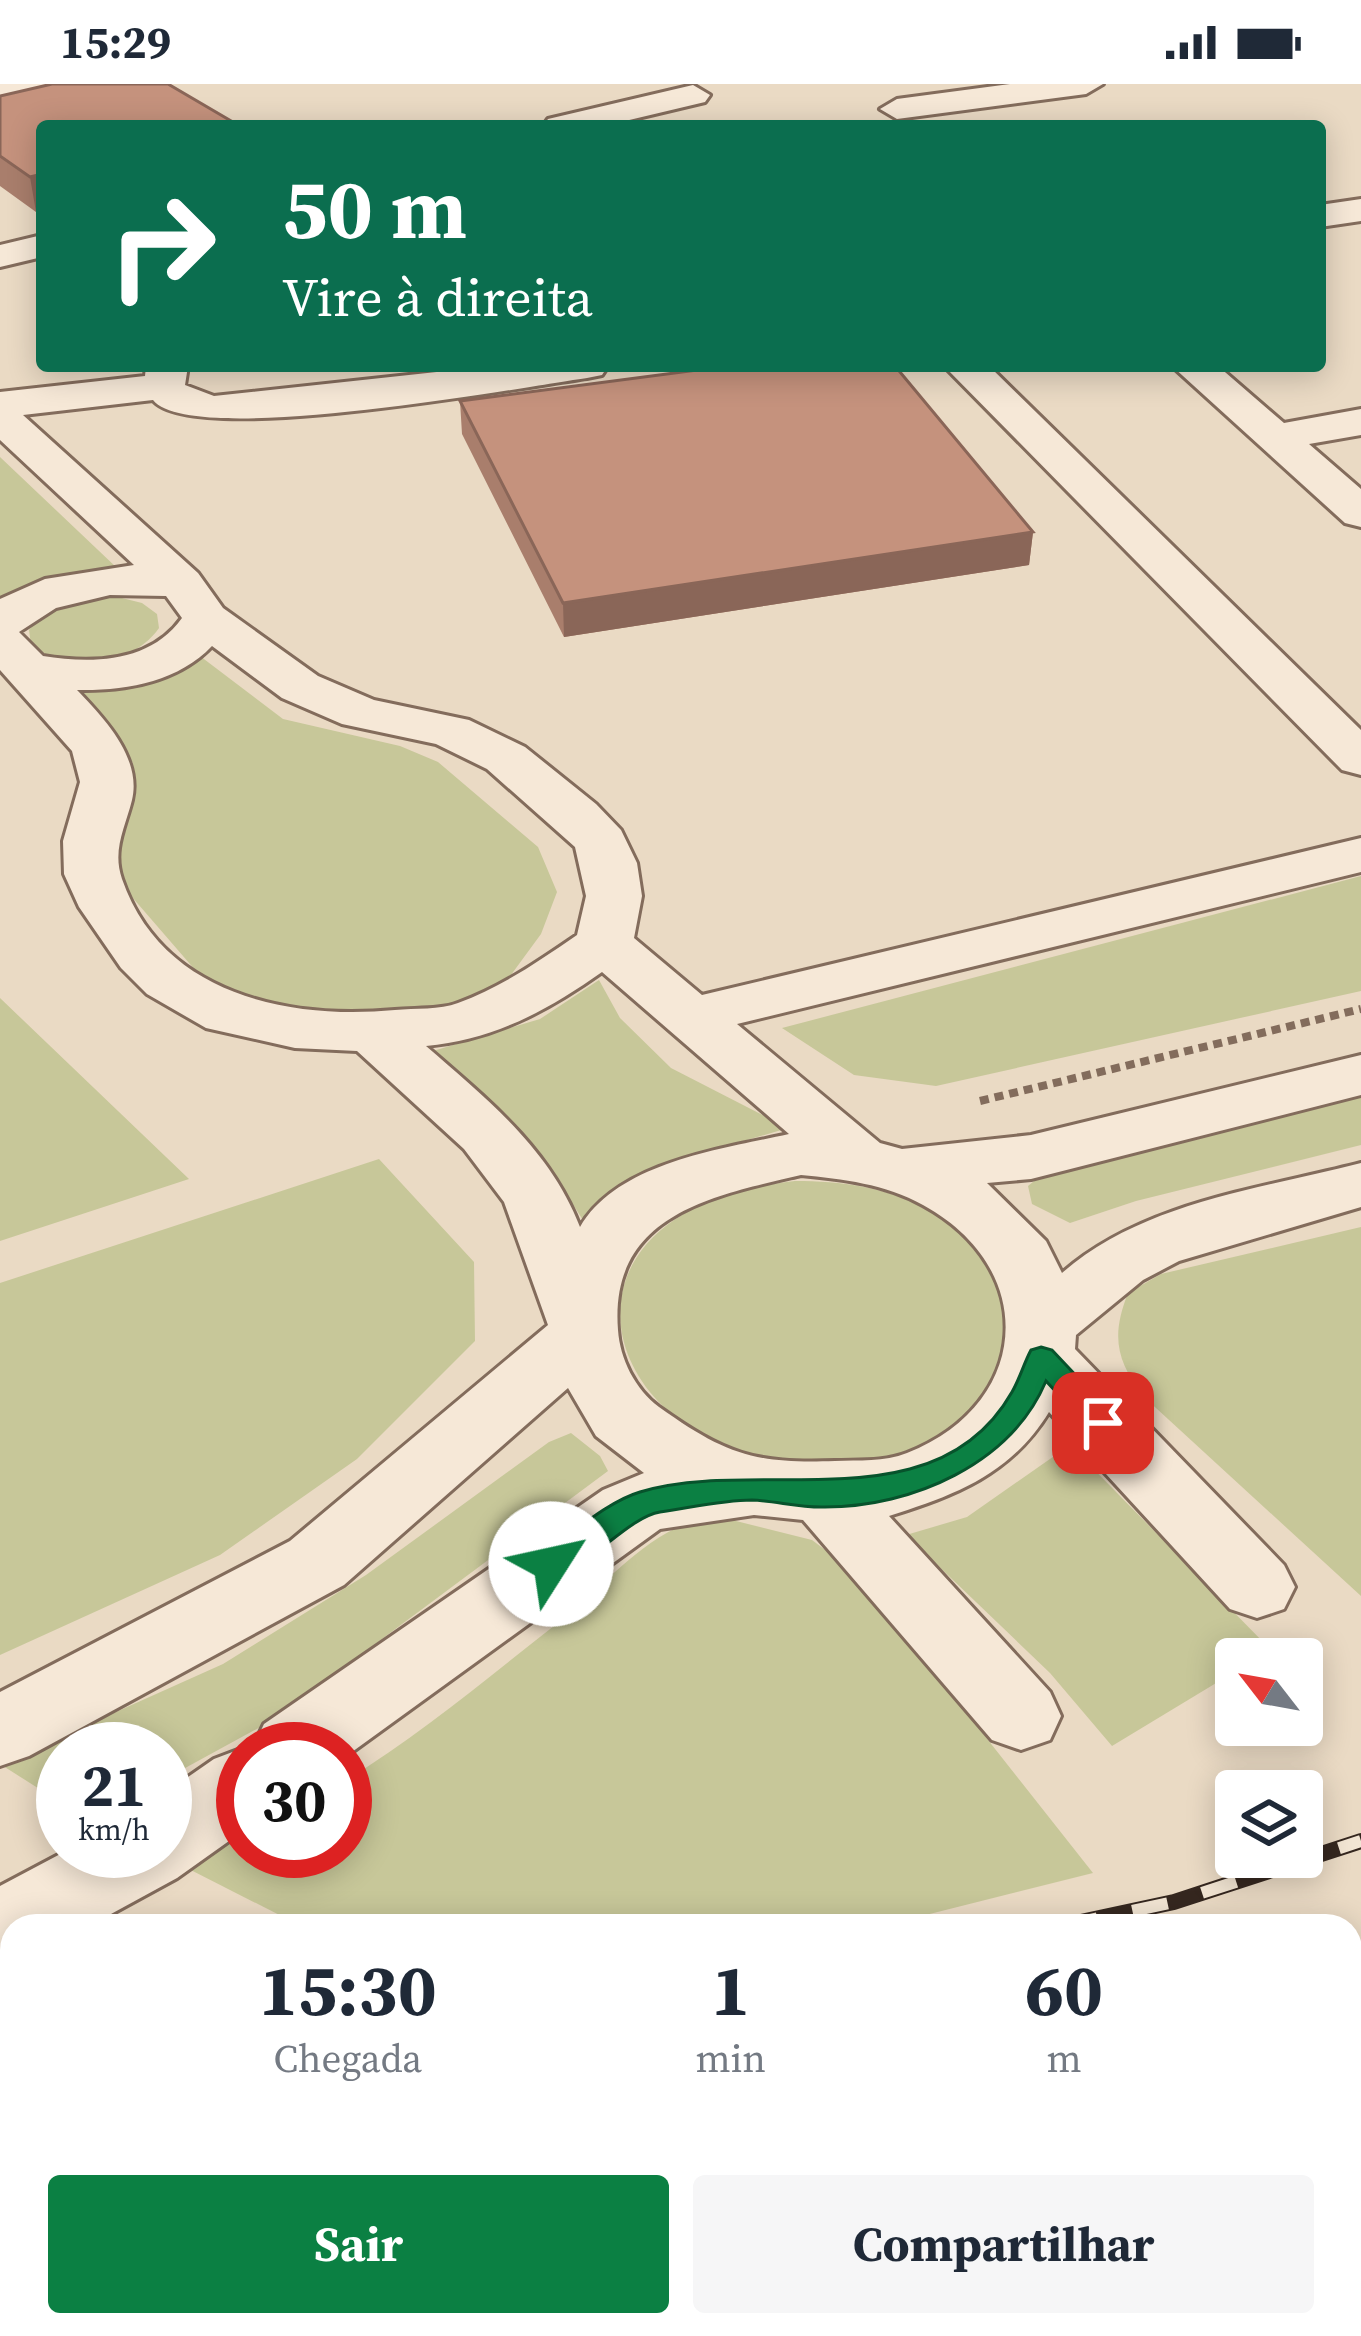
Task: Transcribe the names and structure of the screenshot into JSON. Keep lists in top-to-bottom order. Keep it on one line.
{"north":"top left","page":{"status":"15:29","turn":["50 m","Vire à direita"],"speed":"21 km/h","limit":"30","eta":["15:30","Chegada","1","min","60","m"],"buttons":["Sair","Compartilhar"]}}
